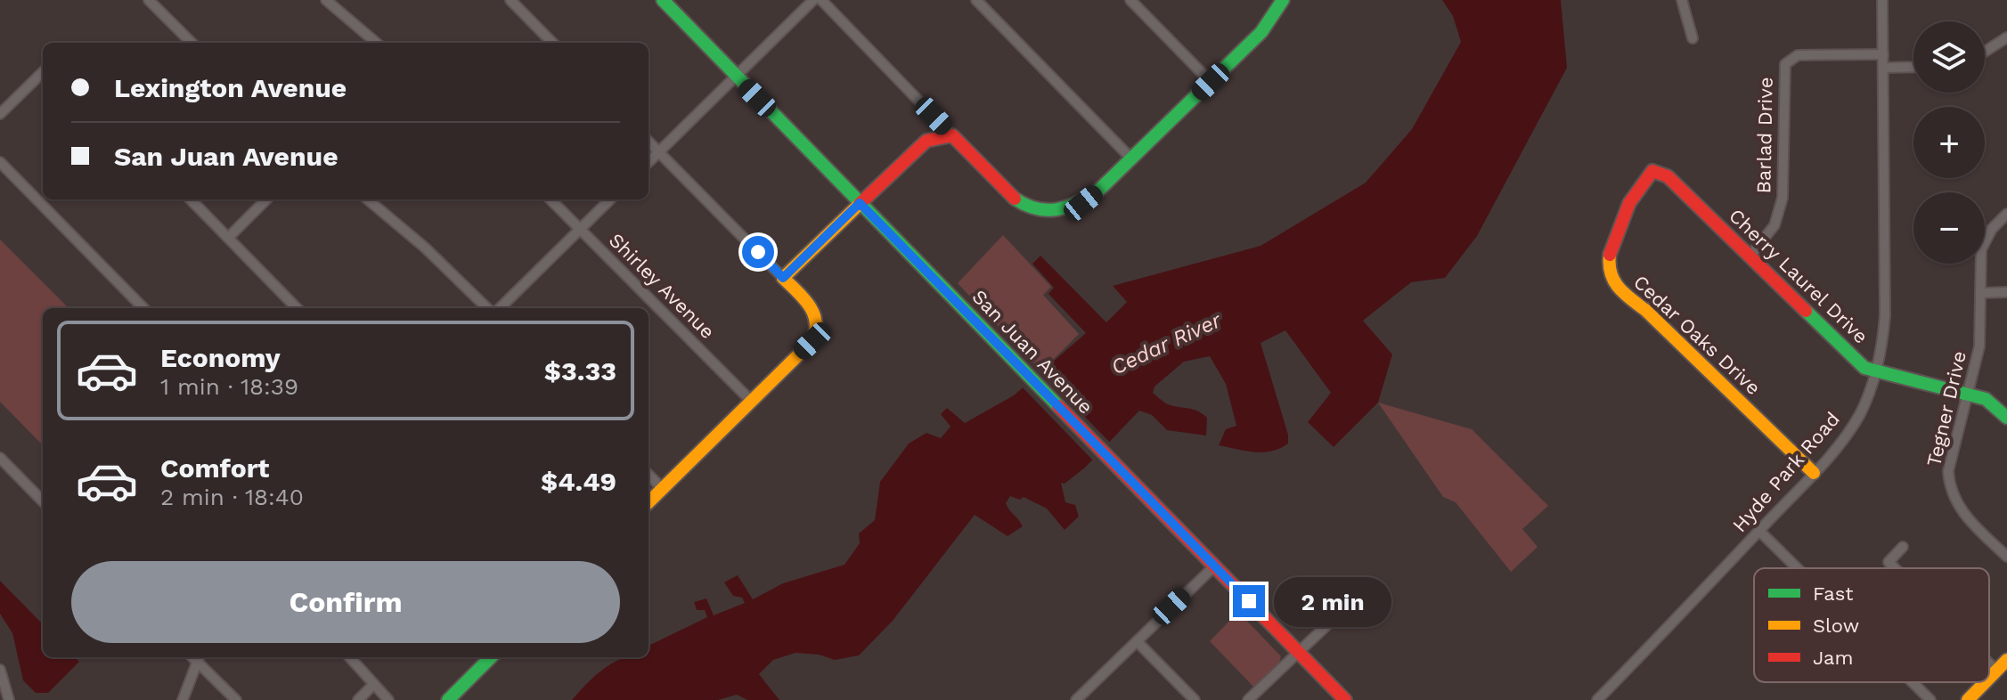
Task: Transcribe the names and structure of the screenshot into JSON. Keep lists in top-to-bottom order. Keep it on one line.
{"streets":{"street":["Barlad Drive","Cherry Laurel Drive","Shirley Avenue","Cedar Oaks Drive","San Juan Avenue","Tegner Drive","Hyde Park Road"]},"crossings":[["Barlad Drive","Cherry Laurel Drive"],["Barlad Drive","Hyde Park Road"],["Cherry Laurel Drive","Cedar Oaks Drive"],["Cherry Laurel Drive","Tegner Drive"],["Cherry Laurel Drive","Hyde Park Road"],["Cedar Oaks Drive","Hyde Park Road"]],"water":["Cedar River"],"legend":["Fast","Slow","Jam"],"page":{"map_buttons":["+","−"],"banner":["Lexington Avenue","San Juan Avenue"],"list":[{"name":"Economy","note":"1 min · 18:39","value":"$3.33"},{"name":"Comfort","note":"2 min · 18:40","value":"$4.49"}],"buttons":"Confirm","bubble":"2 min"}}
